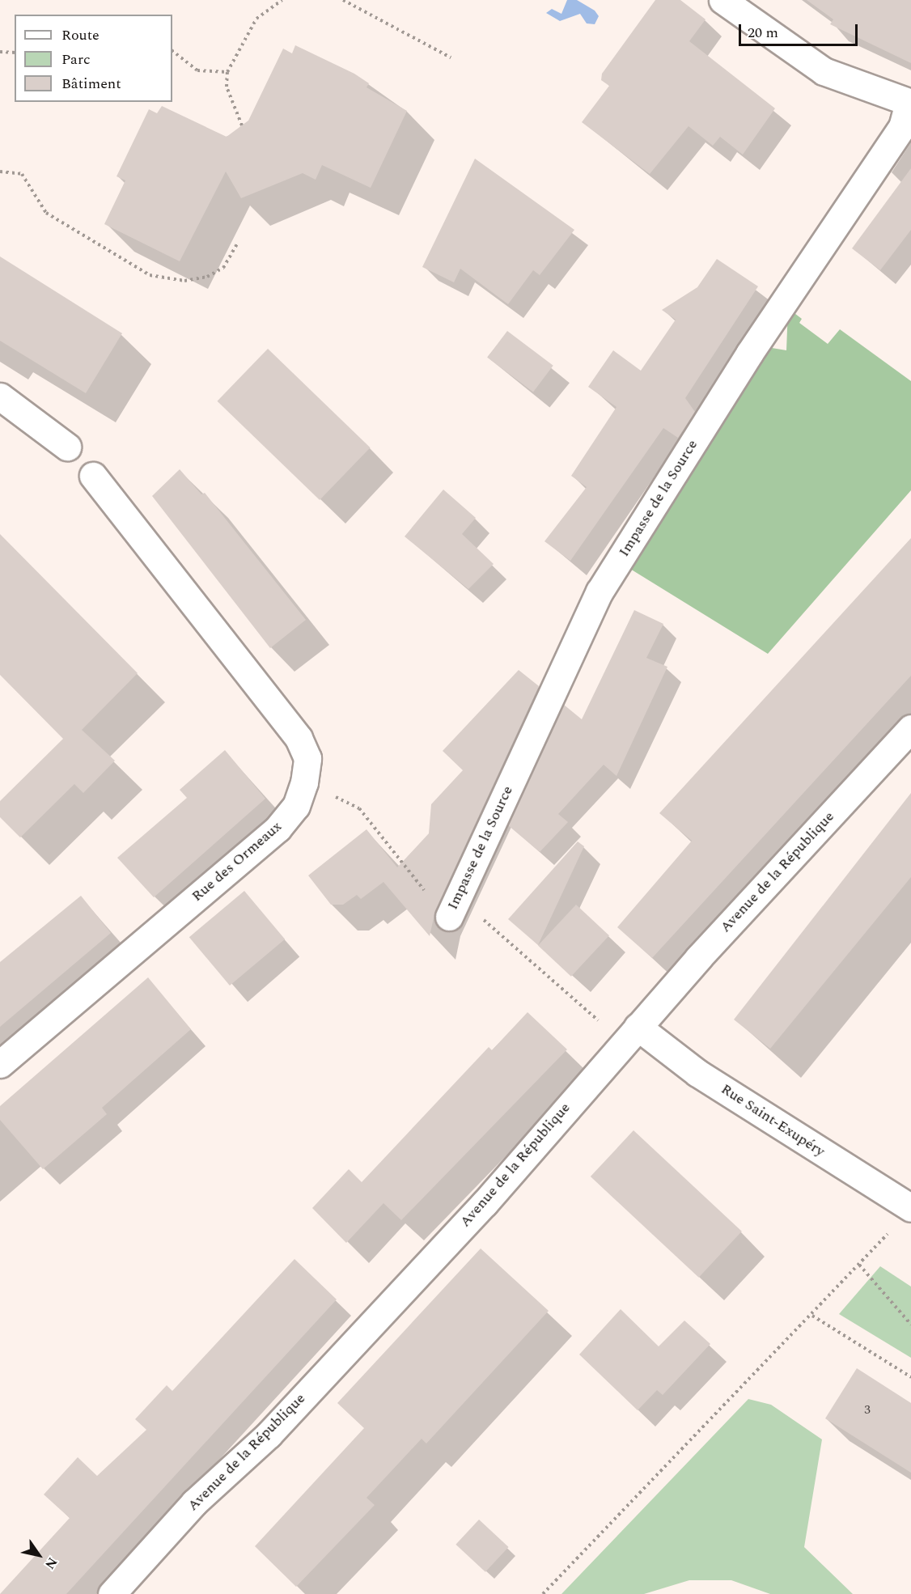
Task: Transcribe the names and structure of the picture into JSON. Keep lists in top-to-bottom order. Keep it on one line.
{"streets":{"street":["Impasse de la Source","Rue des Ormeaux","Avenue de la République","Rue Saint-Exupéry"]},"crossings":[["Avenue de la République","Rue Saint-Exupéry"]],"house_numbers":["3"],"legend":["Route","Parc","Bâtiment"],"scale_bar":"20 m","north":"bottom right"}
